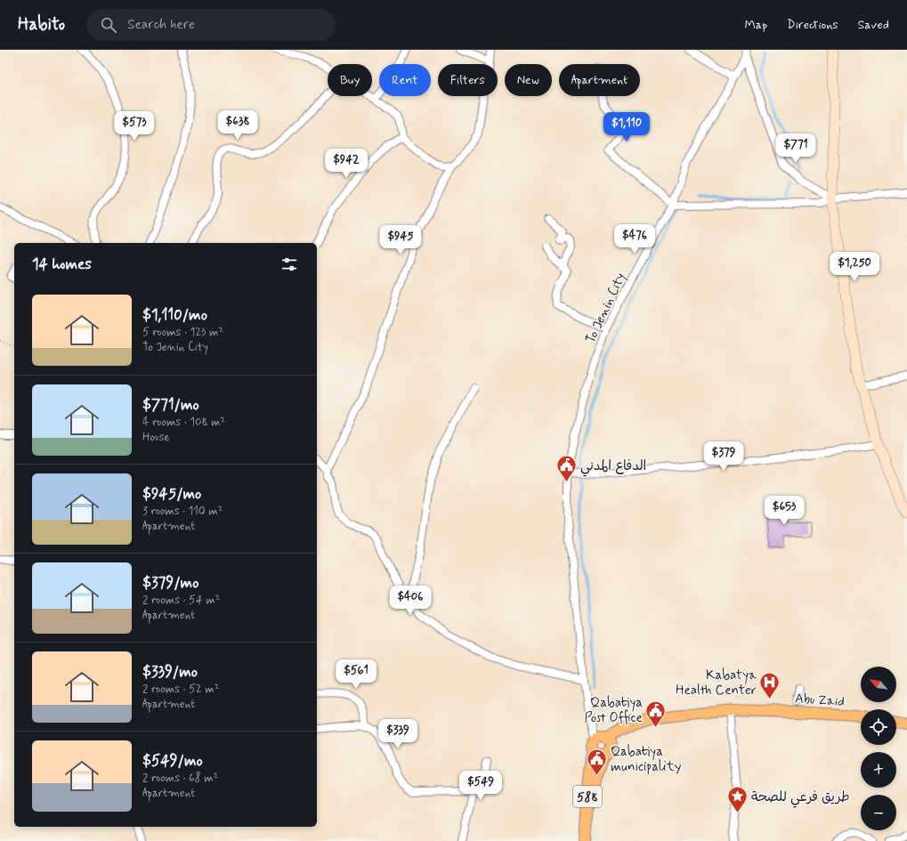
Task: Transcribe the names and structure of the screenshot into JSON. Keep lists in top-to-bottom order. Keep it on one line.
{"streets":{"main road":["Abu Zaid","588"],"street":["To Jenin City"]},"crossings":[["To Jenin City","Abu Zaid"],["To Jenin City","588"],["Abu Zaid","588"]],"places":{"public building":["الدفاع المدني","Qabatiya Post Office","Qabatiya municipality"],"hospital":["Kabatya Health Center"],"place":["طريق فرعي للصحة"]},"north":"top left","page":{"header":"Habito","search":"Search here","nav":["Map","Directions","Saved"],"chip":["Buy","Rent","Filters","New","Apartment"],"price":["$638","$573","$1,110","$771","$942","$476","$945","$1,250","$379","$653","$406","$561","$339","$549"],"heading":"14 homes","list":[{"name":"$1,110/mo","note":"5 rooms · 123 m² · To Jenin City"},{"name":"$771/mo","note":"4 rooms · 108 m² · House"},{"name":"$945/mo","note":"3 rooms · 110 m² · Apartment"},{"name":"$379/mo","note":"2 rooms · 54 m² · Apartment"},{"name":"$339/mo","note":"2 rooms · 52 m² · Apartment"},{"name":"$549/mo","note":"2 rooms · 68 m² · Apartment"}],"map_buttons":["+","−"]}}
